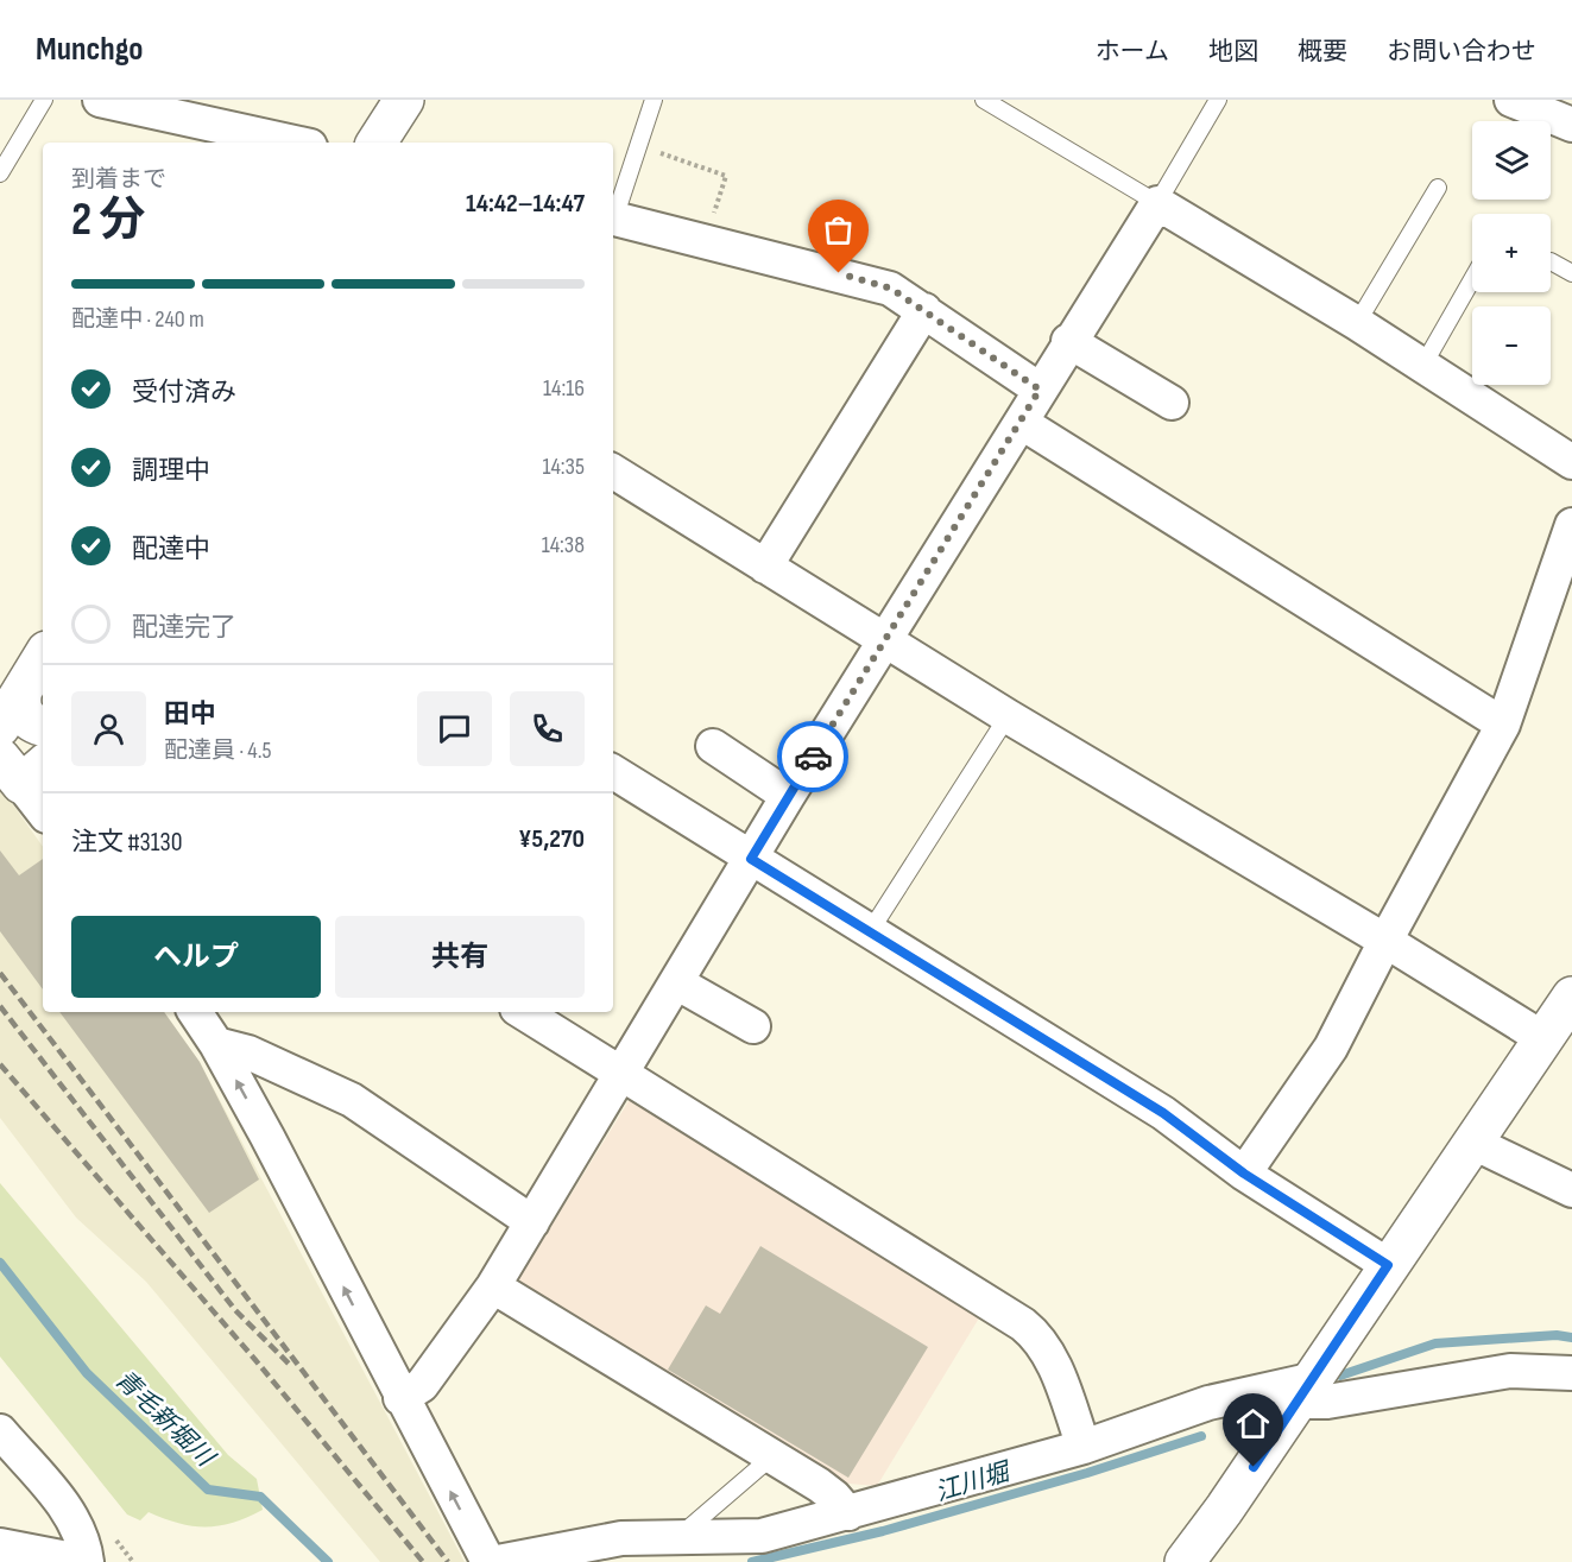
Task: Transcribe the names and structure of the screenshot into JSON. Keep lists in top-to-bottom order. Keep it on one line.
{"water":["青毛新堀川","江川堀"],"page":{"header":"Munchgo","nav":["ホーム","地図","概要","お問い合わせ"],"map_buttons":["+","−"],"heading":["2 分","到着まで","14:42–14:47"],"panel":["田中","配達員 · 4.5","注文 #3130","¥5,270"],"bar":"配達中 · 240 m","list":[["受付済み","14:16"],["調理中","14:35"],["配達中","14:38"],"配達完了"],"buttons":["ヘルプ","共有"]}}
